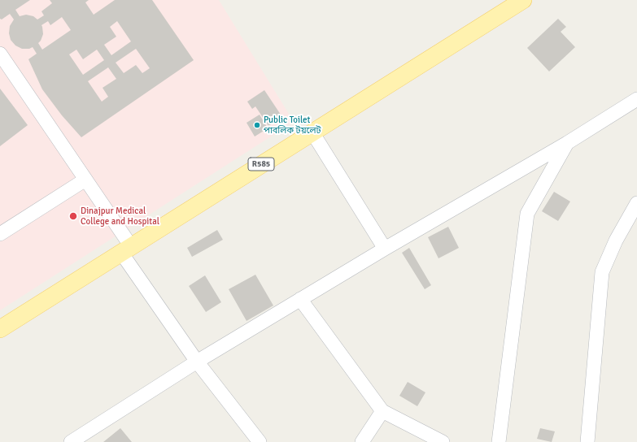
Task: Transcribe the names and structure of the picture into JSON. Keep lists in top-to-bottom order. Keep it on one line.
{"streets":{"main road":["R585"]},"places":["Public Toilet পাবলিক টয়লেট","Dinajpur Medical College and Hospital"]}
